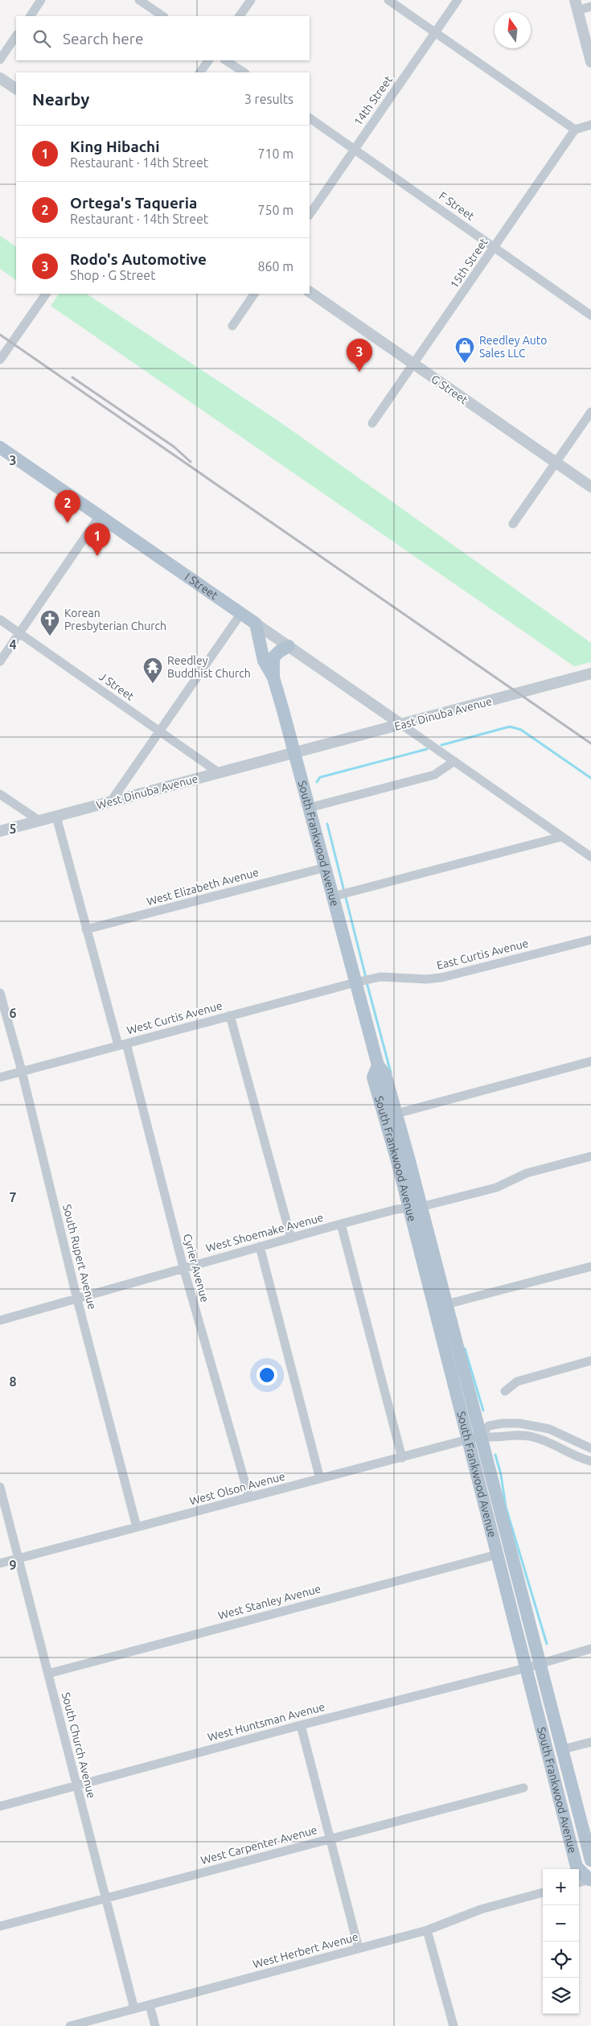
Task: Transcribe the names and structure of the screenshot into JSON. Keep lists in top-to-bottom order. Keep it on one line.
{"streets":{"main road":["I Street","South Frankwood Avenue"],"street":["14th Street","F Street","15th Street","G Street","J Street","East Dinuba Avenue","West Dinuba Avenue","West Elizabeth Avenue","East Curtis Avenue","West Curtis Avenue","West Shoemake Avenue","South Rupert Avenue","Cyrier Avenue","West Olson Avenue","West Stanley Avenue","West Huntsman Avenue","South Church Avenue","West Carpenter Avenue","West Herbert Avenue"]},"crossings":[["14th Street","F Street"],["F Street","15th Street"],["15th Street","G Street"],["I Street","East Dinuba Avenue"],["I Street","South Frankwood Avenue"],["J Street","West Dinuba Avenue"],["East Dinuba Avenue","West Dinuba Avenue"],["East Dinuba Avenue","South Frankwood Avenue"],["West Dinuba Avenue","South Frankwood Avenue"],["West Dinuba Avenue","Cyrier Avenue"],["South Frankwood Avenue","West Elizabeth Avenue"],["South Frankwood Avenue","East Curtis Avenue"],["South Frankwood Avenue","West Curtis Avenue"],["South Frankwood Avenue","West Shoemake Avenue"],["South Frankwood Avenue","West Olson Avenue"],["South Frankwood Avenue","West Stanley Avenue"],["South Frankwood Avenue","West Huntsman Avenue"],["West Elizabeth Avenue","Cyrier Avenue"],["East Curtis Avenue","West Curtis Avenue"],["West Curtis Avenue","South Rupert Avenue"],["West Curtis Avenue","Cyrier Avenue"],["West Shoemake Avenue","South Rupert Avenue"],["West Shoemake Avenue","Cyrier Avenue"],["South Rupert Avenue","West Olson Avenue"],["Cyrier Avenue","West Olson Avenue"],["West Olson Avenue","South Church Avenue"],["West Stanley Avenue","South Church Avenue"],["West Huntsman Avenue","South Church Avenue"],["South Church Avenue","West Carpenter Avenue"],["South Church Avenue","West Herbert Avenue"]],"places":{"shop":["Reedley Auto Sales LLC"],"church":["Korean Presbyterian Church"],"temple":["Reedley Buddhist Church"]},"north":"top","page":{"search":"Search here","heading":["Nearby","3 results"],"list":[{"mark":"1","name":"King Hibachi","note":"Restaurant · 14th Street","value":"710 m"},{"mark":"2","name":"Ortega's Taqueria","note":"Restaurant · 14th Street","value":"750 m"},{"mark":"3","name":"Rodo's Automotive","note":"Shop · G Street","value":"860 m"}],"pins":["3","2","1"],"map_buttons":["+","−"]},"grid":{"rows":["3","4","5","6","7","8","9"]}}
